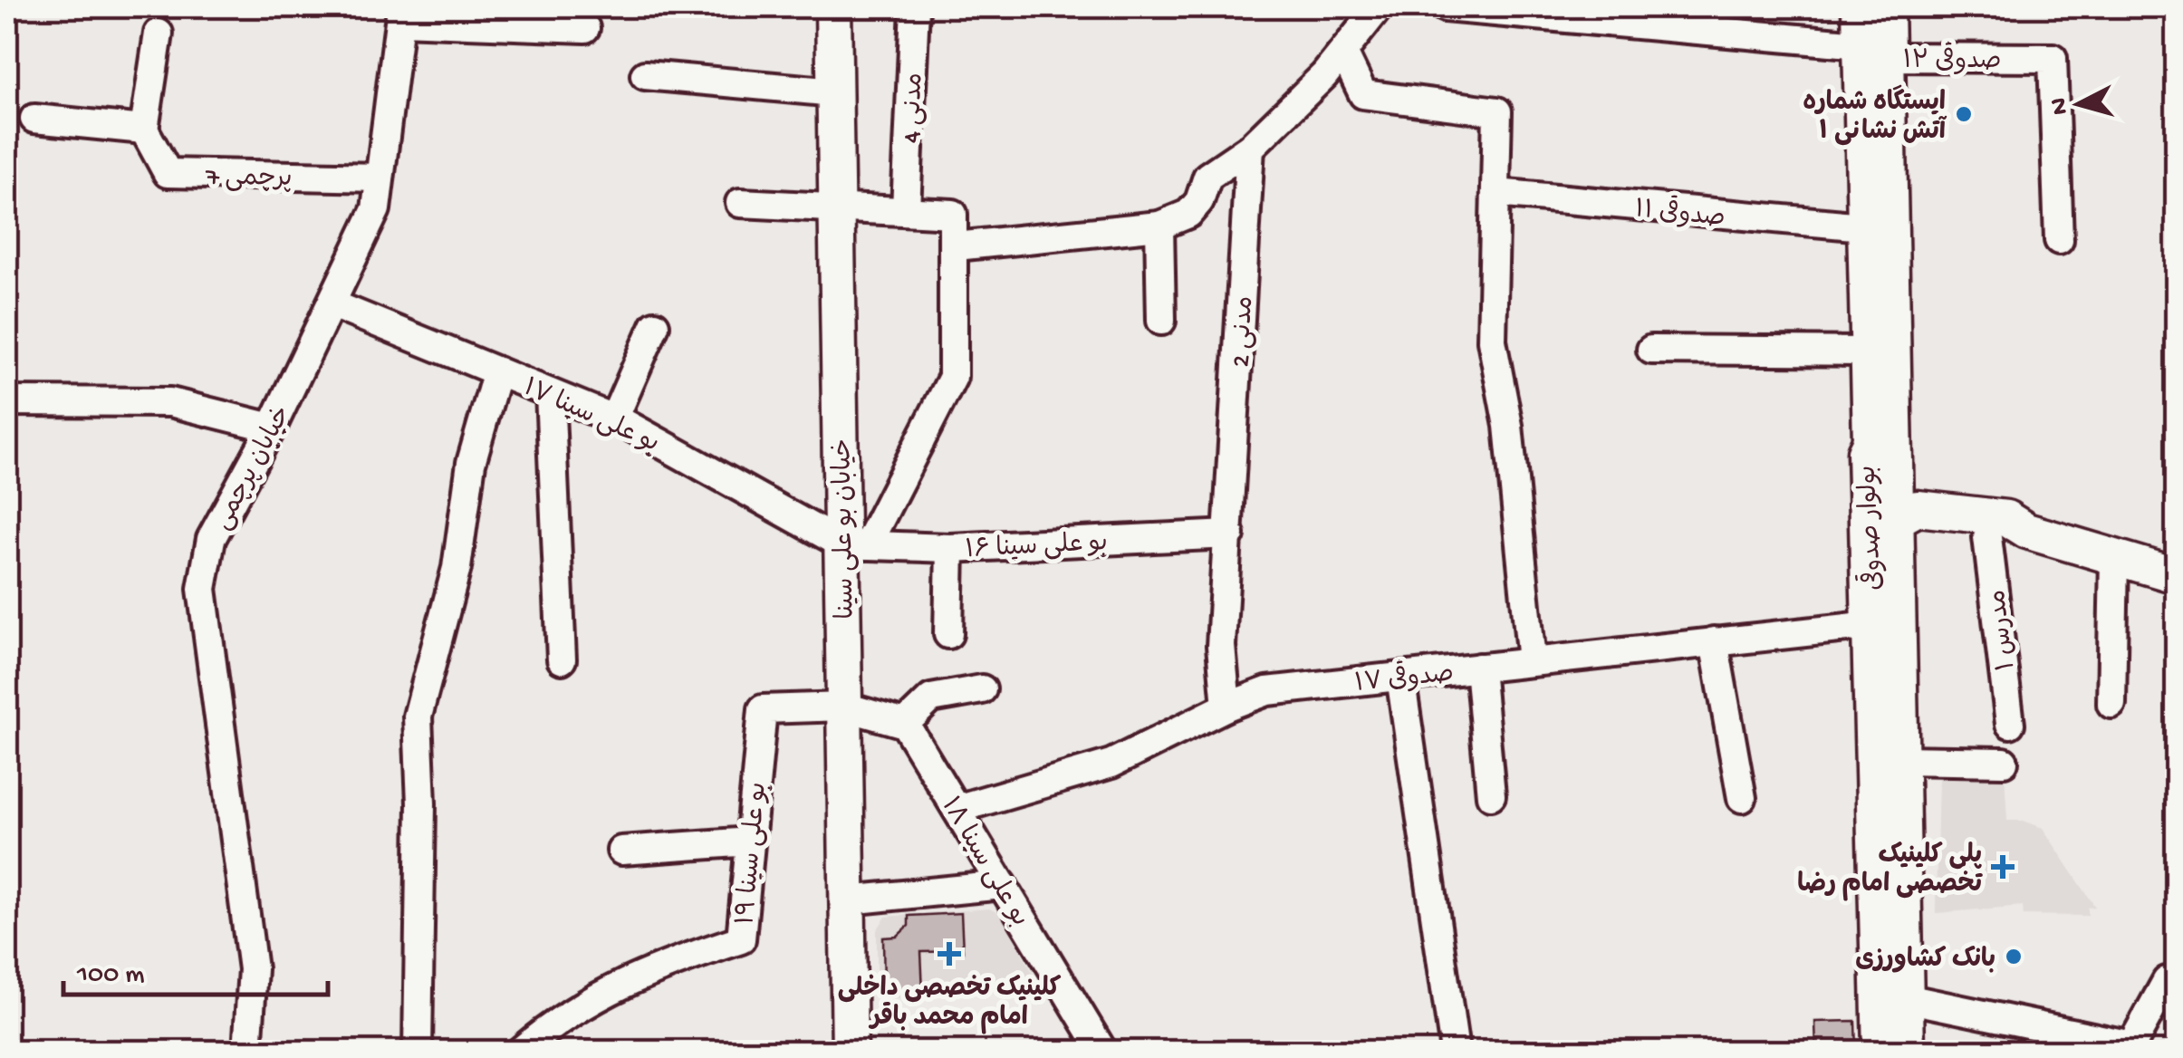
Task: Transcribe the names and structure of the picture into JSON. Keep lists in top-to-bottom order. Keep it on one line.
{"streets":{"main road":["بولوار صدوقی","خیابان بو علی سینا"],"street":["صدوقی ۱۲","مدنی 4","پرچمی 7","صدوقی ۱۱","مدنی 2","بو علی سینا ۱۷","خیابان پرچمی","بو علی سینا ۱۶","مدرس ۱","صدوقی ۱۷","بو علی سینا ۱۹","بو علی سینا ۱۸"]},"crossings":[["صدوقی ۱۲","بولوار صدوقی"],["پرچمی 7","خیابان پرچمی"],["صدوقی ۱۱","بولوار صدوقی"],["مدنی 2","بو علی سینا ۱۶"],["مدنی 2","صدوقی ۱۷"],["بو علی سینا ۱۷","خیابان پرچمی"],["بو علی سینا ۱۷","خیابان بو علی سینا"],["بو علی سینا ۱۷","بو علی سینا ۱۶"],["بولوار صدوقی","صدوقی ۱۷"],["خیابان بو علی سینا","بو علی سینا ۱۶"],["خیابان بو علی سینا","بو علی سینا ۱۹"],["صدوقی ۱۷","بو علی سینا ۱۸"]],"places":{"other":["ایستگاه شماره ۱ آتش نشانی","بانک کشاورزی"],"health":["پلی کلینیک تخصصی امام رضا","کلینیک تخصصی داخلی امام محمد باقر"]},"scale_bar":"100 m","north":"left"}
